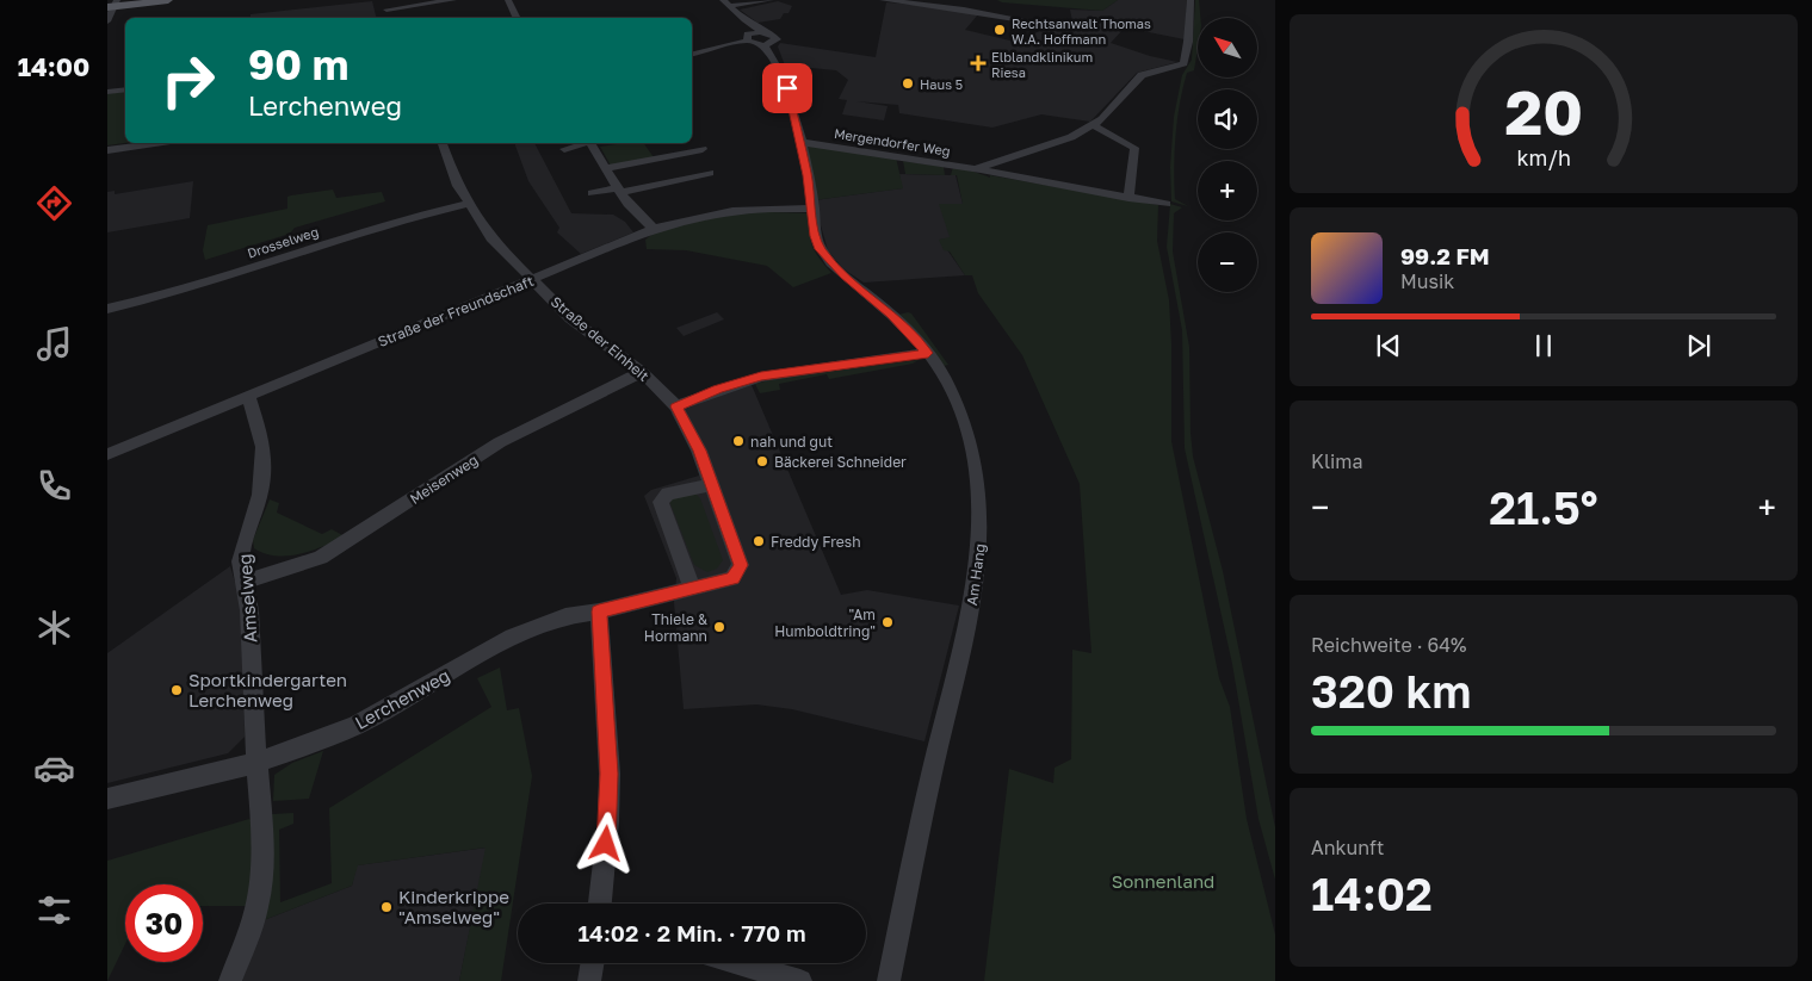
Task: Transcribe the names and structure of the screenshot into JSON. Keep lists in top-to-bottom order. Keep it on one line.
{"streets":{"street":["Mergendorfer Weg","Drosselweg","Straße der Freundschaft","Straße der Einheit","Meisenweg","Am Hang","Amselweg","Lerchenweg"]},"crossings":[["Mergendorfer Weg","Am Hang"],["Drosselweg","Straße der Einheit"],["Straße der Freundschaft","Straße der Einheit"],["Straße der Freundschaft","Am Hang"],["Straße der Freundschaft","Amselweg"],["Straße der Einheit","Meisenweg"],["Straße der Einheit","Lerchenweg"],["Meisenweg","Amselweg"],["Amselweg","Lerchenweg"]],"parks":["Sonnenland"],"places":{"other":["Rechtsanwalt Thomas W.A. Hoffmann","Haus 5","nah und gut","Bäckerei Schneider","Freddy Fresh","\"Am Humboldtring\"","Thiele & Hormann","Sportkindergarten Lerchenweg","Kinderkrippe \"Amselweg\""],"health":["Elblandklinikum Riesa"]},"north":"top left","page":{"tabs":"14:00","map_buttons":["+","−"],"turn":["90 m","Lerchenweg"],"song":["99.2 FM","Musik"],"tile":["Klima",["Reichweite · 64%","320 km"],["Ankunft","14:02"]],"heat":["−","21.5°","+"],"limit":"30","trip":"14:02 · 2 Min. · 770 m","gauge":["20","km/h"]}}
